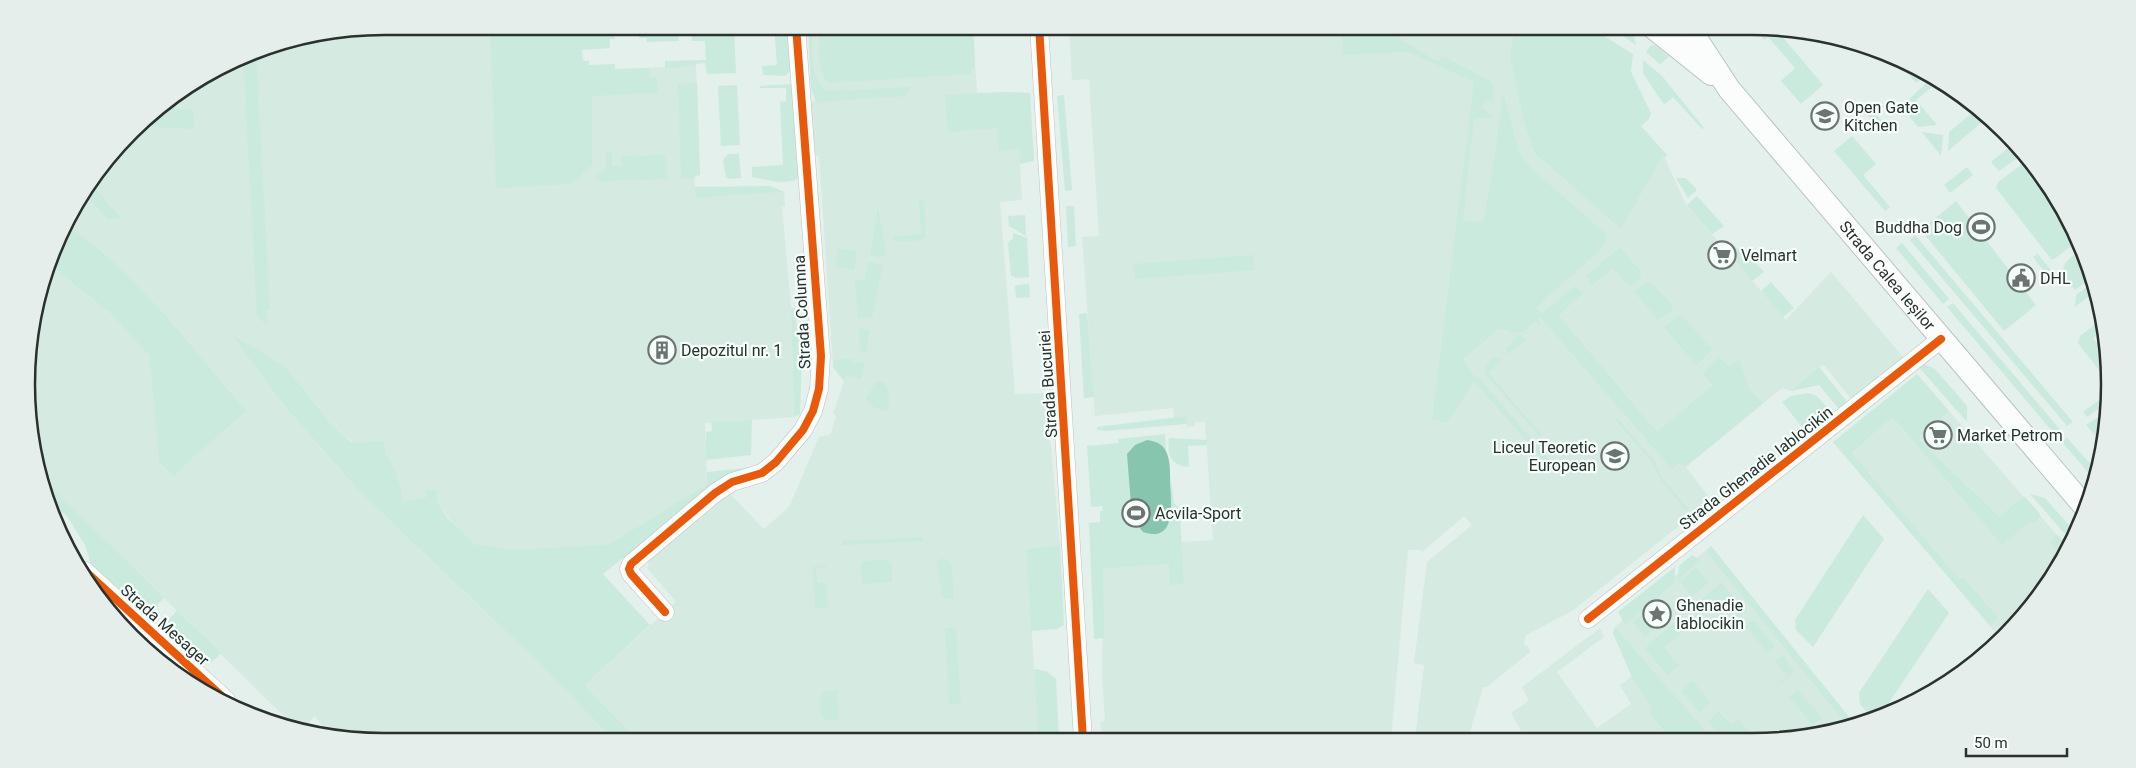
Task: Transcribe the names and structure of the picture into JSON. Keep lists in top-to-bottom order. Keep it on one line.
{"streets":{"main road":["Strada Calea Ieșilor"],"street":["Strada Columna","Strada Bucuriei","Strada Ghenadie Iablocikin","Strada Mesager"]},"crossings":[["Strada Calea Ieșilor","Strada Ghenadie Iablocikin"]],"places":{"school or university":["Open Gate Kitchen","Liceul Teoretic European"],"sports":["Buddha Dog","Acvila-Sport"],"supermarket":["Velmart","Market Petrom"],"public building":["DHL"],"building":["Depozitul nr. 1"],"place":["Ghenadie Iablocikin"]},"scale_bar":"50 m"}
